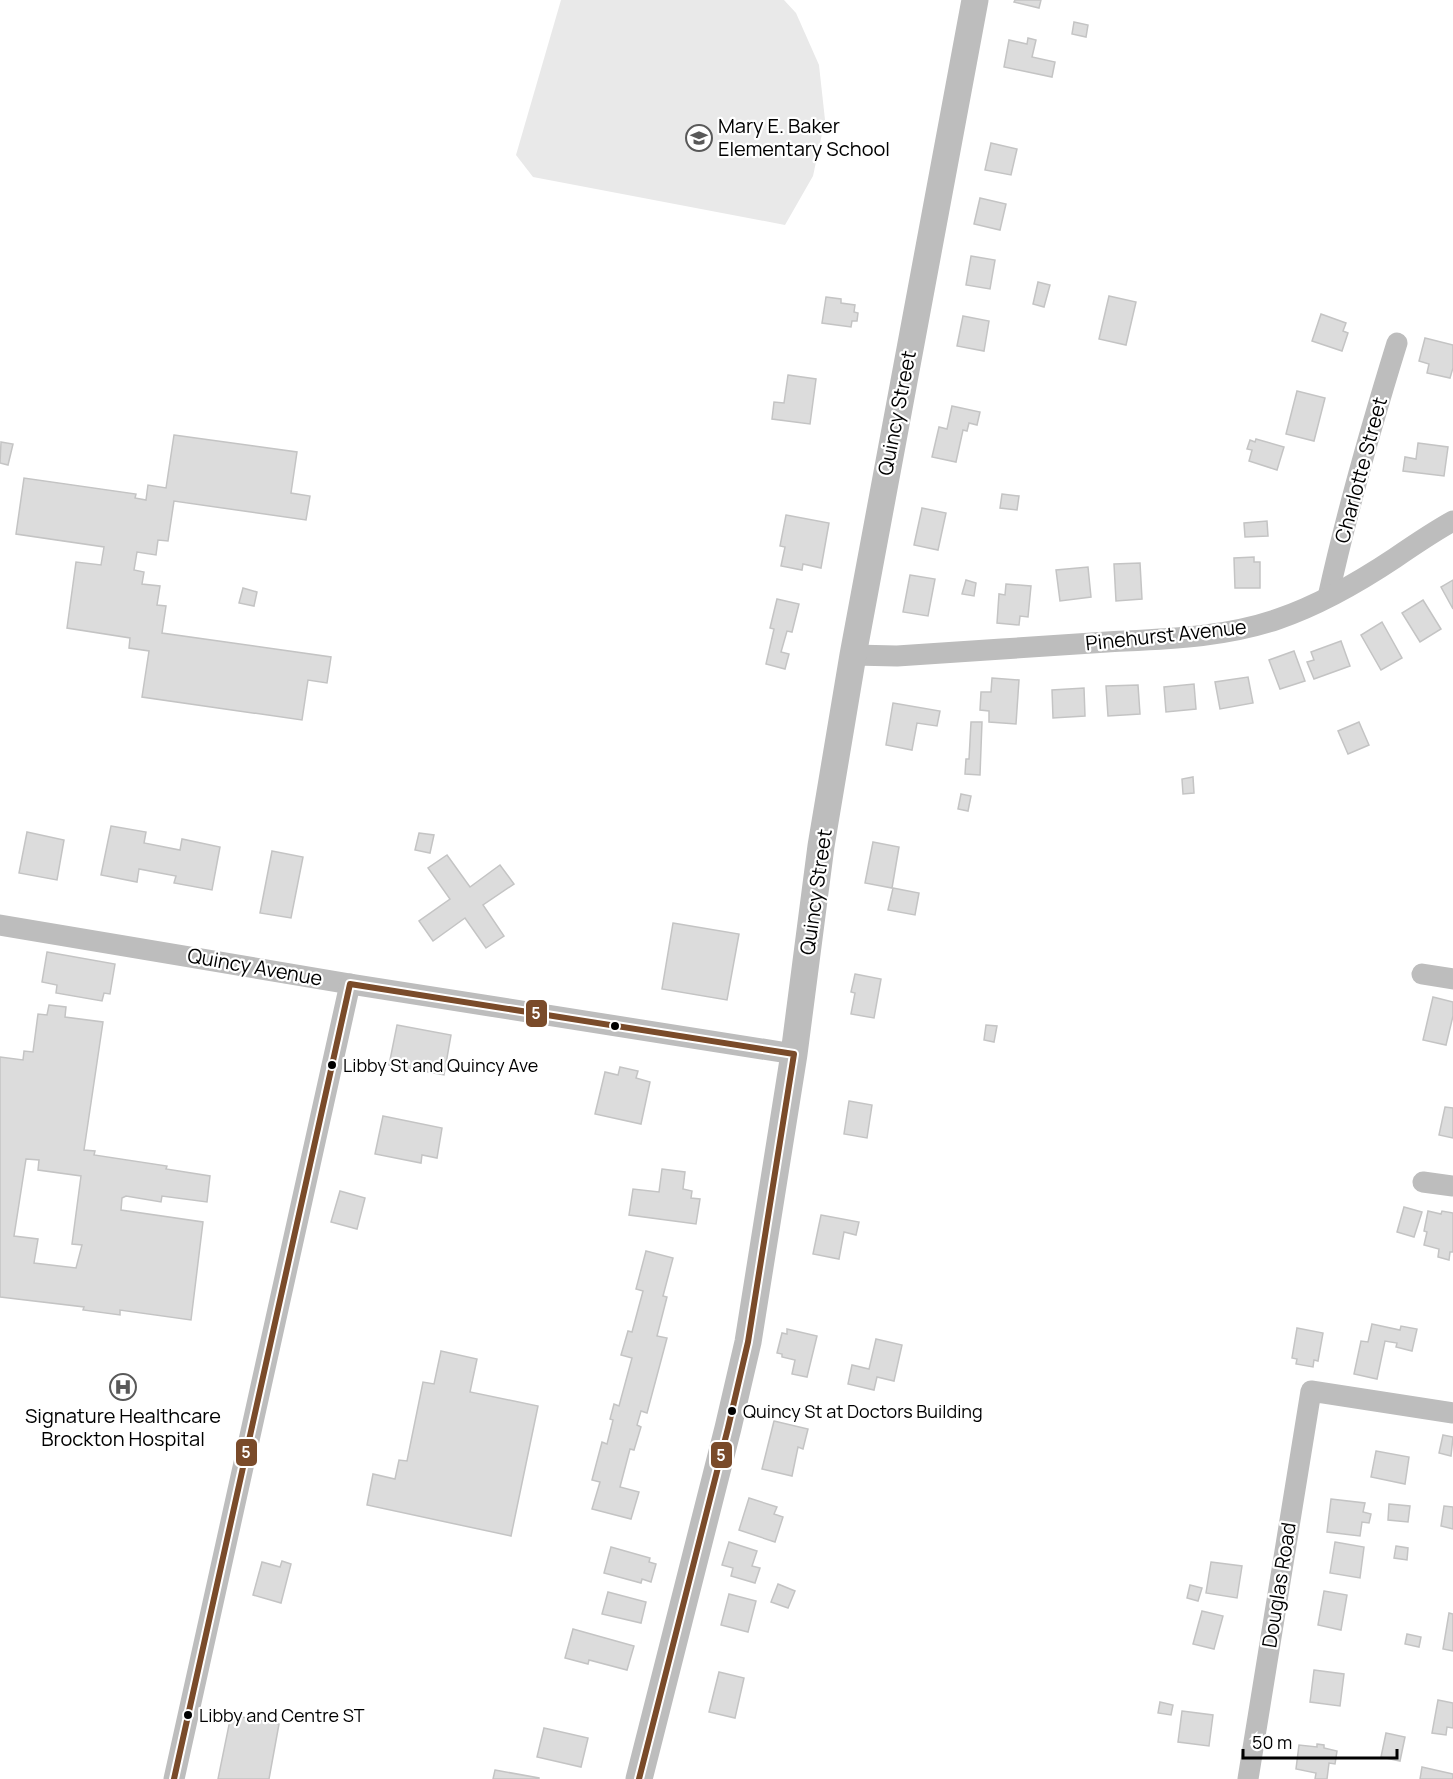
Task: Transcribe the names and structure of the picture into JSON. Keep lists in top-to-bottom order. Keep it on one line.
{"streets":{"main road":["Quincy Street"],"street":["Charlotte Street","Pinehurst Avenue","Quincy Avenue","Douglas Road"]},"crossings":[["Quincy Street","Pinehurst Avenue"],["Quincy Street","Quincy Avenue"],["Charlotte Street","Pinehurst Avenue"]],"places":{"school or university":["Mary E. Baker Elementary School"],"other":["Libby St and Quincy Ave","Quincy St at Doctors Building","Libby and Centre ST"],"hospital":["Signature Healthcare Brockton Hospital"]},"lines":["transit line 5"],"scale_bar":"50 m"}
